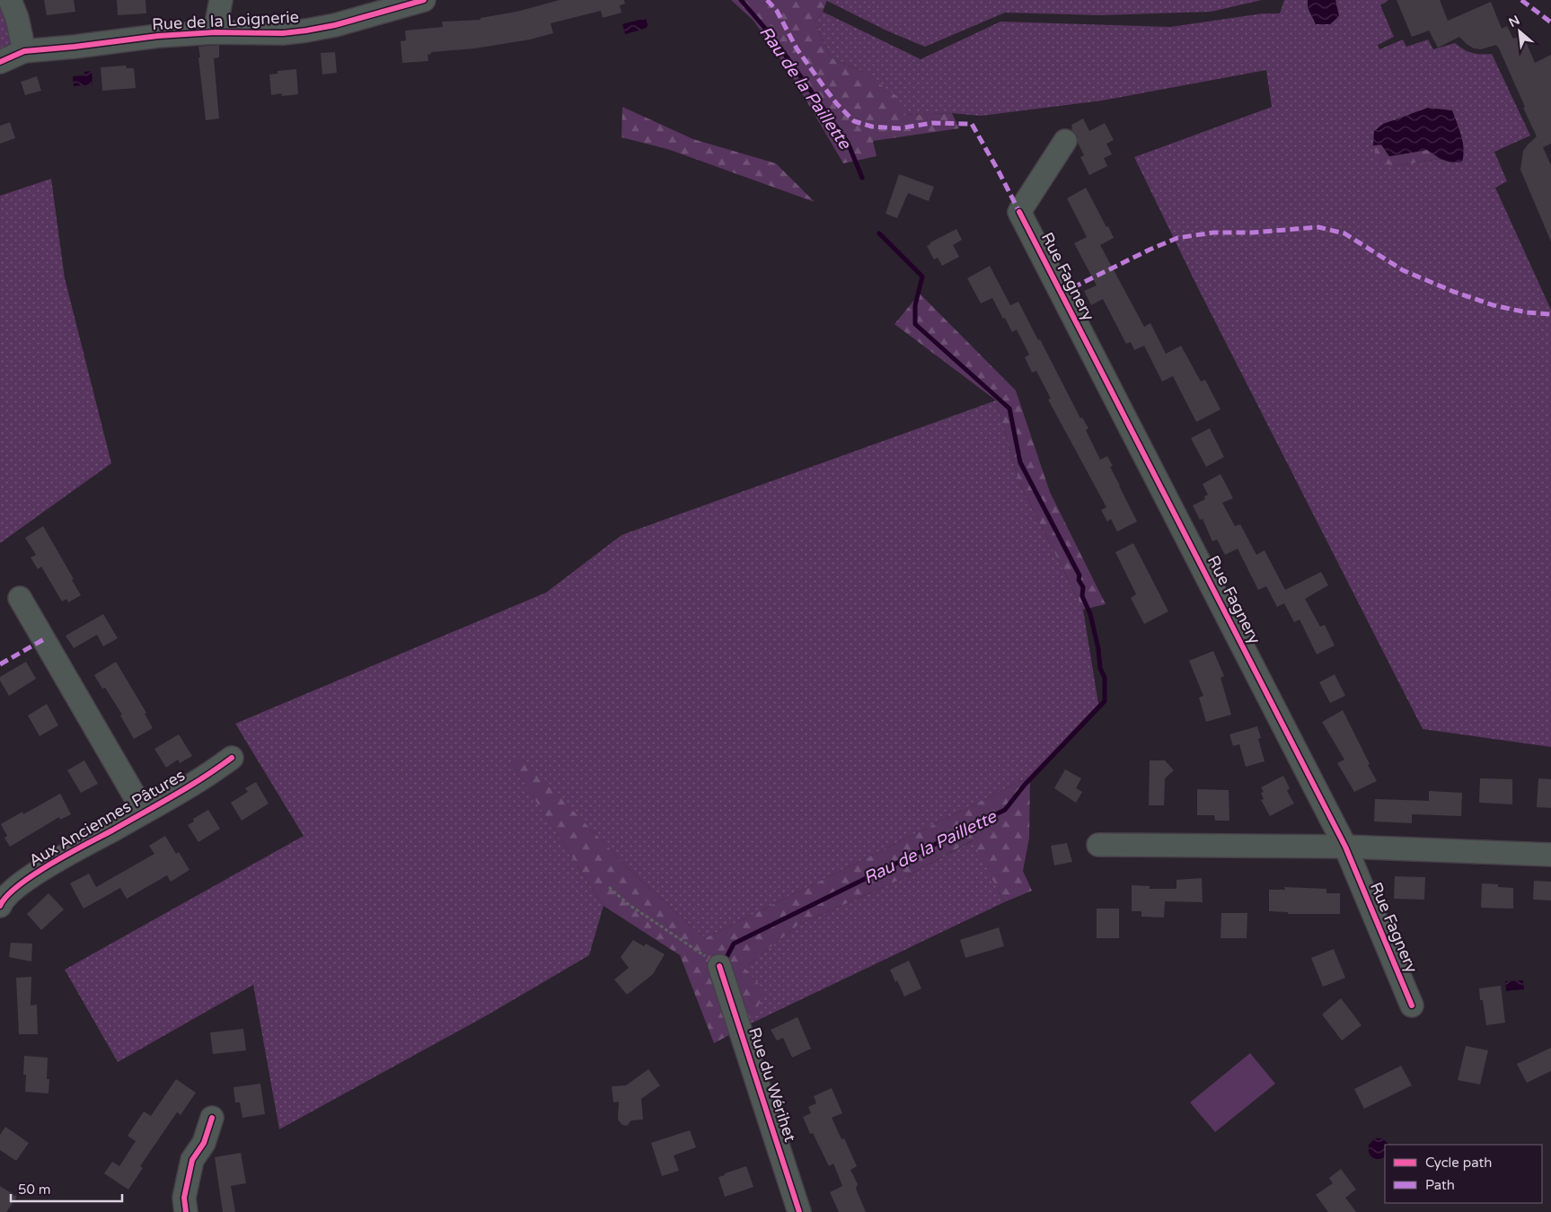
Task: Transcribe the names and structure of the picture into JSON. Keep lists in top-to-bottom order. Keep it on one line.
{"streets":{"street":["Rue de la Loignerie","Rue Fagnery","Aux Anciennes Pâtures","Rue du Wérihet"]},"water":["Rau de la Paillette"],"legend":["Cycle path","Path"],"scale_bar":"50 m","north":"top left"}
